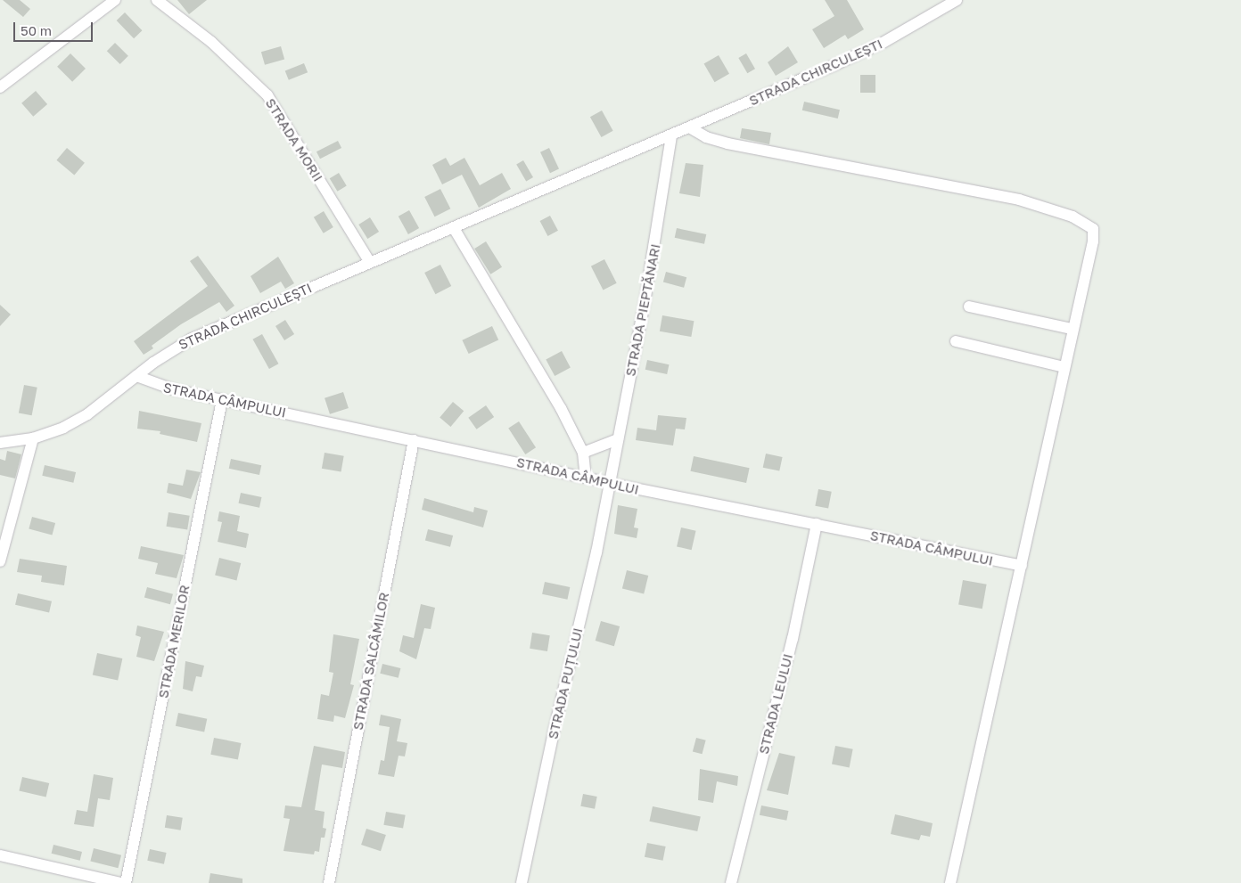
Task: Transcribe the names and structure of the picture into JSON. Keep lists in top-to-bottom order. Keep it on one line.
{"streets":{"street":["STRADA CHIRCULEȘTI","STRADA MORII","STRADA PIEPTĂNARI","STRADA CÂMPULUI","STRADA MERILOR","STRADA SALCÂMILOR","STRADA PUȚULUI","STRADA LEULUI"]},"crossings":[["STRADA CHIRCULEȘTI","STRADA MORII"],["STRADA CHIRCULEȘTI","STRADA PIEPTĂNARI"],["STRADA CHIRCULEȘTI","STRADA CÂMPULUI"],["STRADA PIEPTĂNARI","STRADA CÂMPULUI"],["STRADA PIEPTĂNARI","STRADA PUȚULUI"],["STRADA CÂMPULUI","STRADA MERILOR"],["STRADA CÂMPULUI","STRADA SALCÂMILOR"],["STRADA CÂMPULUI","STRADA PUȚULUI"],["STRADA CÂMPULUI","STRADA LEULUI"]],"scale_bar":"50 m"}
